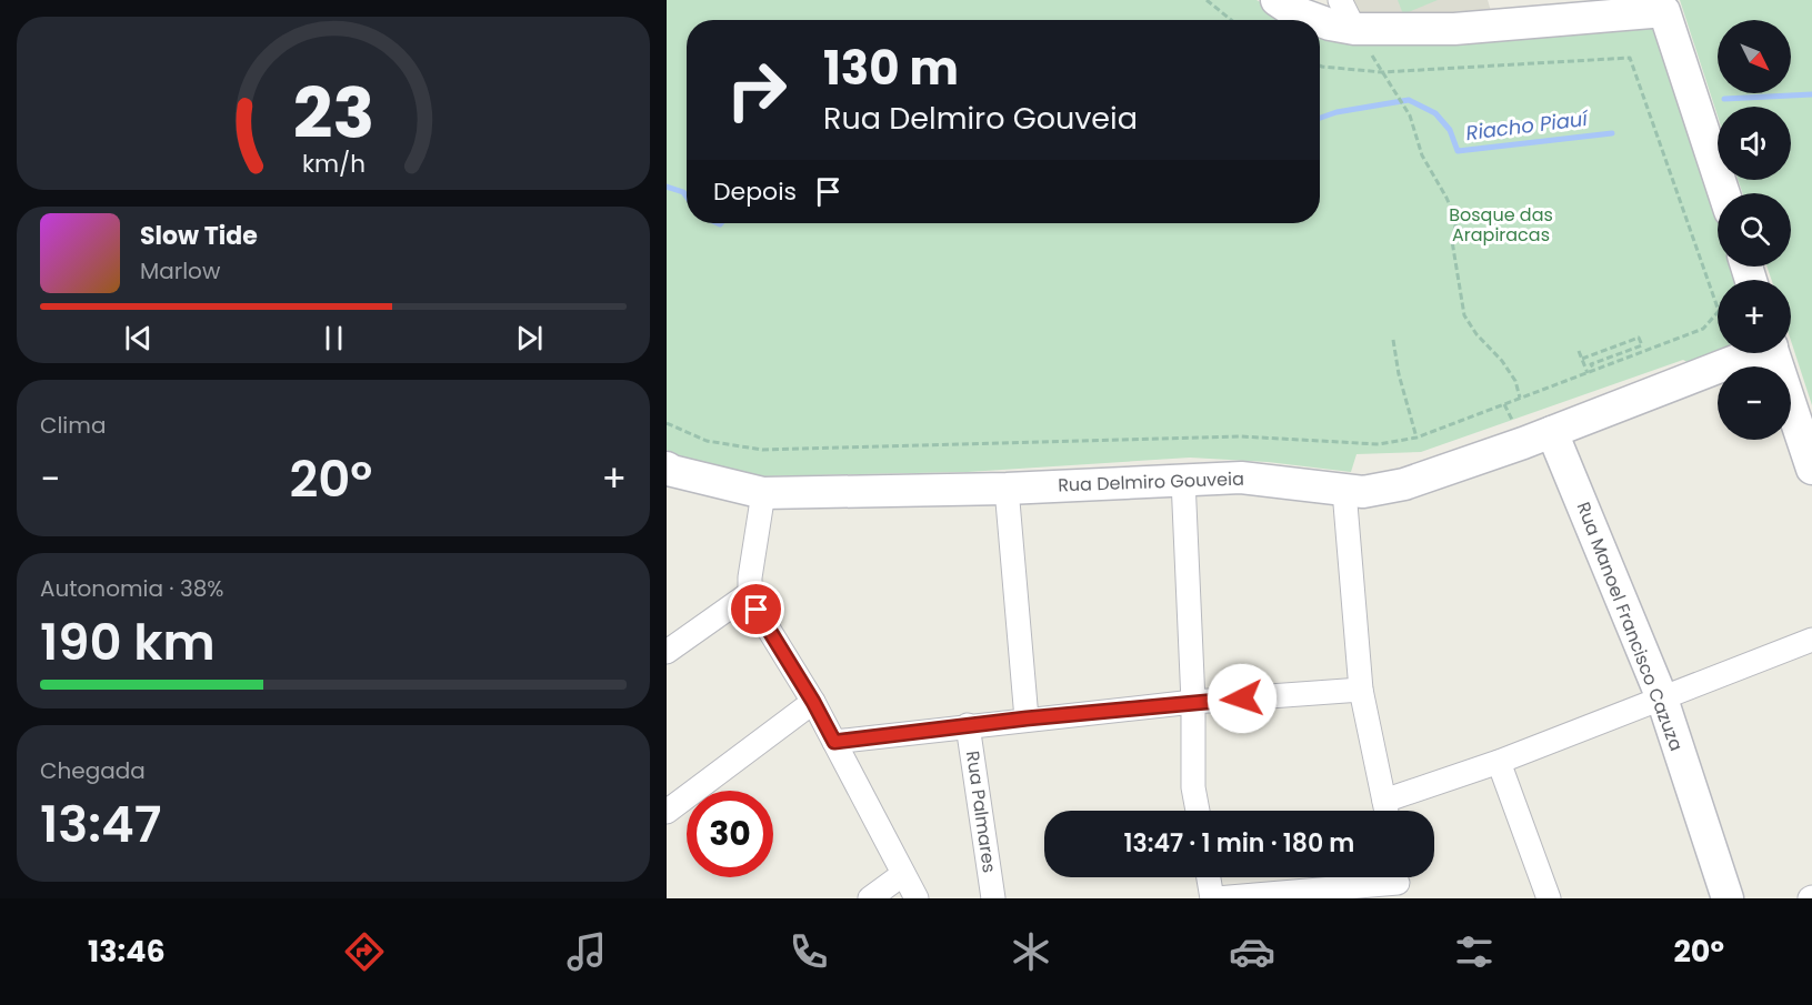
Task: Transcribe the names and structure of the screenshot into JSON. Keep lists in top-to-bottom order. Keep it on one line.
{"streets":{"street":["Rua Delmiro Gouveia","Rua Manoel Francisco Cazuza","Rua Palmares"]},"crossings":[["Rua Delmiro Gouveia","Rua Manoel Francisco Cazuza"]],"water":["Riacho Piauí"],"parks":["Bosque das Arapiracas"],"north":"bottom right","page":{"map_buttons":["+","−"],"turn":["130 m","Rua Delmiro Gouveia"],"then":"Depois","song":["Slow Tide","Marlow"],"tile":["Clima",["Autonomia · 38%","190 km"],["Chegada","13:47"]],"heat":["−","20°","+"],"limit":"30","trip":"13:47 · 1 min · 180 m","tabs":["13:46","20°"],"gauge":["23","km/h"]}}
